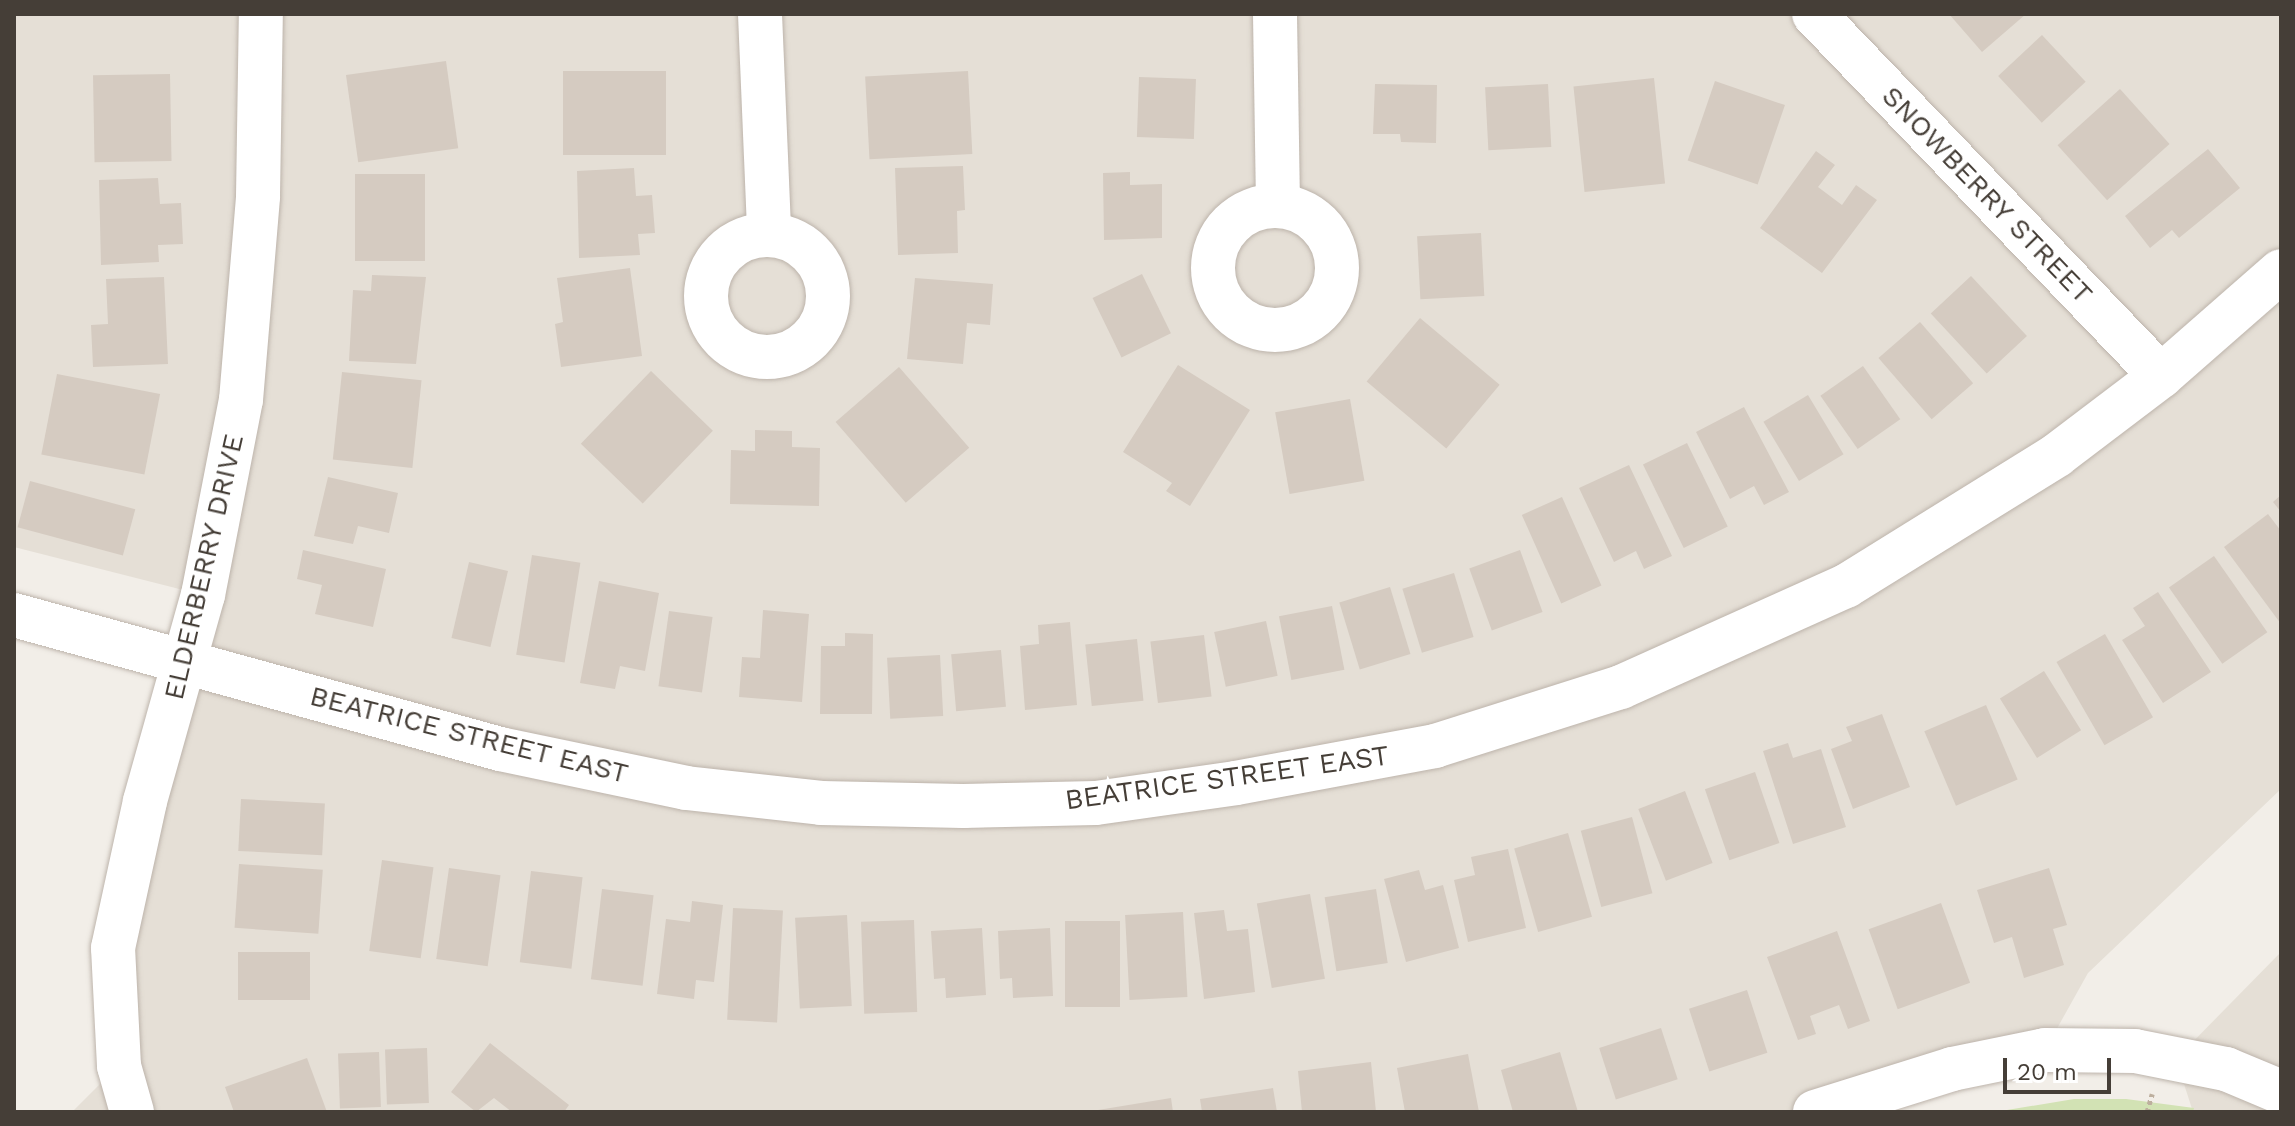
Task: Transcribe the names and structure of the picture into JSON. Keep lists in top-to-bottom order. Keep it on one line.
{"streets":{"street":["SNOWBERRY STREET","ELDERBERRY DRIVE","BEATRICE STREET EAST"]},"crossings":[["SNOWBERRY STREET","BEATRICE STREET EAST"],["ELDERBERRY DRIVE","BEATRICE STREET EAST"]],"scale_bar":"20 m"}
